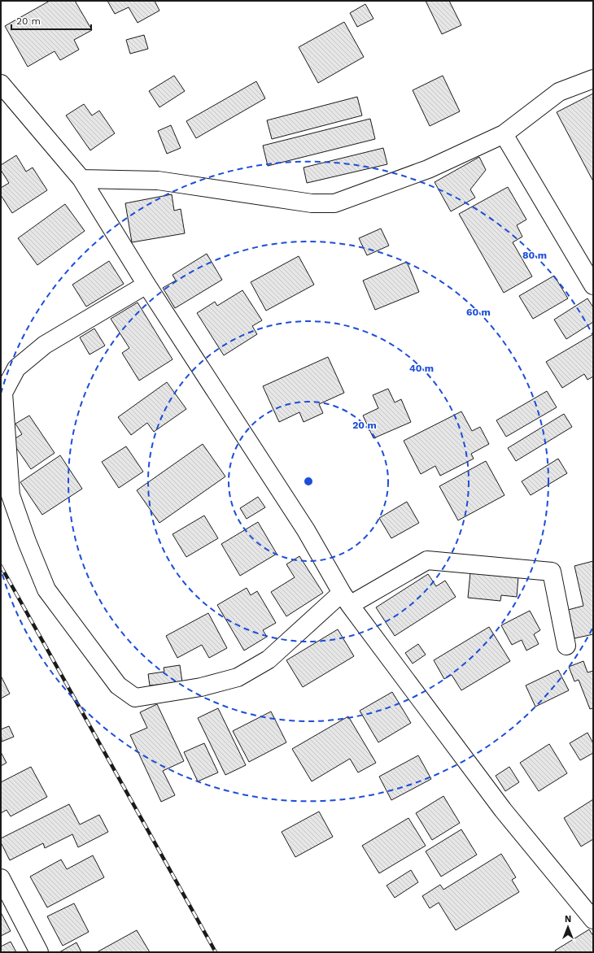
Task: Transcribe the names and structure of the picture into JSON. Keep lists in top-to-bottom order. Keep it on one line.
{"scale_bar":"20 m","north":"top","rings":["80 m","60 m","40 m","20 m"]}
